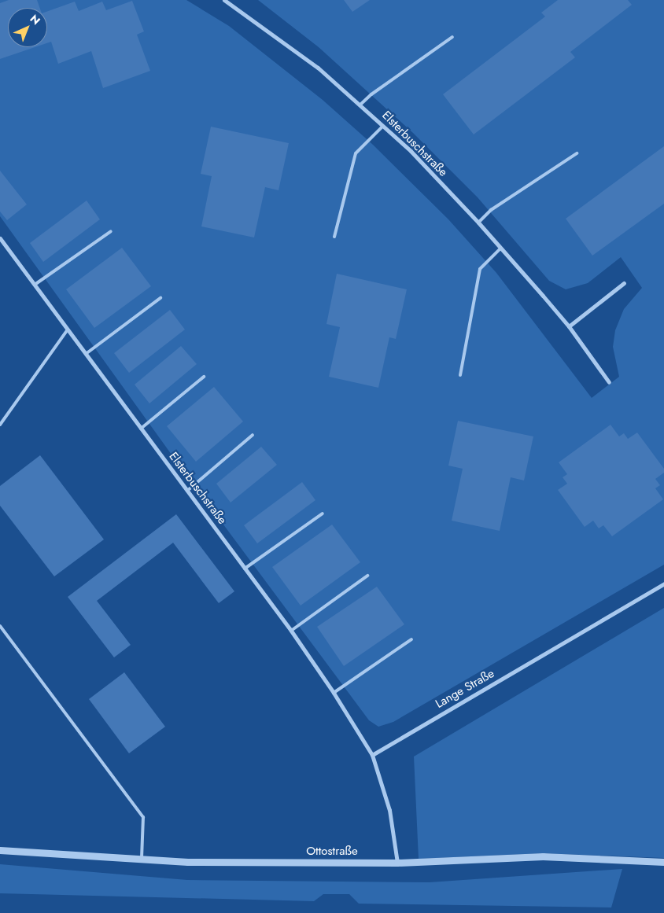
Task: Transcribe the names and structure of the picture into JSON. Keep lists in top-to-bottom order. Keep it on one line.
{"streets":{"street":["Elsterbuschstraße","Lange Straße","Ottostraße"]},"crossings":[["Elsterbuschstraße","Lange Straße"]],"north":"top right"}
